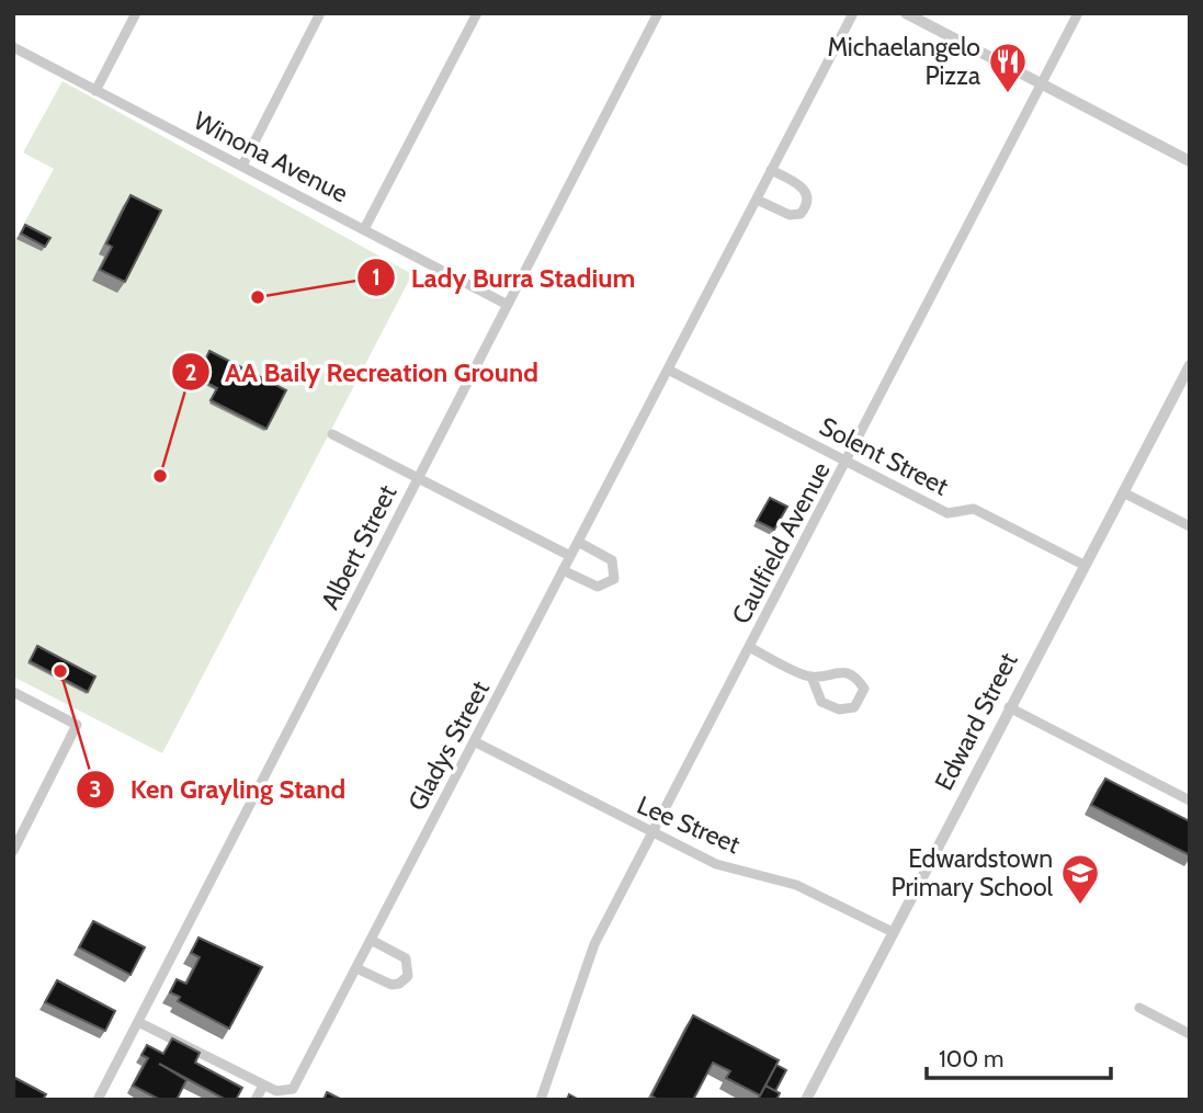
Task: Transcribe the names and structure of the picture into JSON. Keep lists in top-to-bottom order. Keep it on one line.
{"streets":{"street":["Winona Avenue","Solent Street","Caulfield Avenue","Albert Street","Edward Street","Gladys Street","Lee Street"]},"crossings":[["Winona Avenue","Albert Street"],["Solent Street","Caulfield Avenue"],["Solent Street","Edward Street"],["Solent Street","Gladys Street"],["Caulfield Avenue","Lee Street"],["Edward Street","Lee Street"],["Gladys Street","Lee Street"]],"places":{"restaurant":["Michaelangelo Pizza"],"other":["Lady Burra Stadium","AA Baily Recreation Ground","Ken Grayling Stand"],"school or university":["Edwardstown Primary School"]},"scale_bar":"100 m"}
